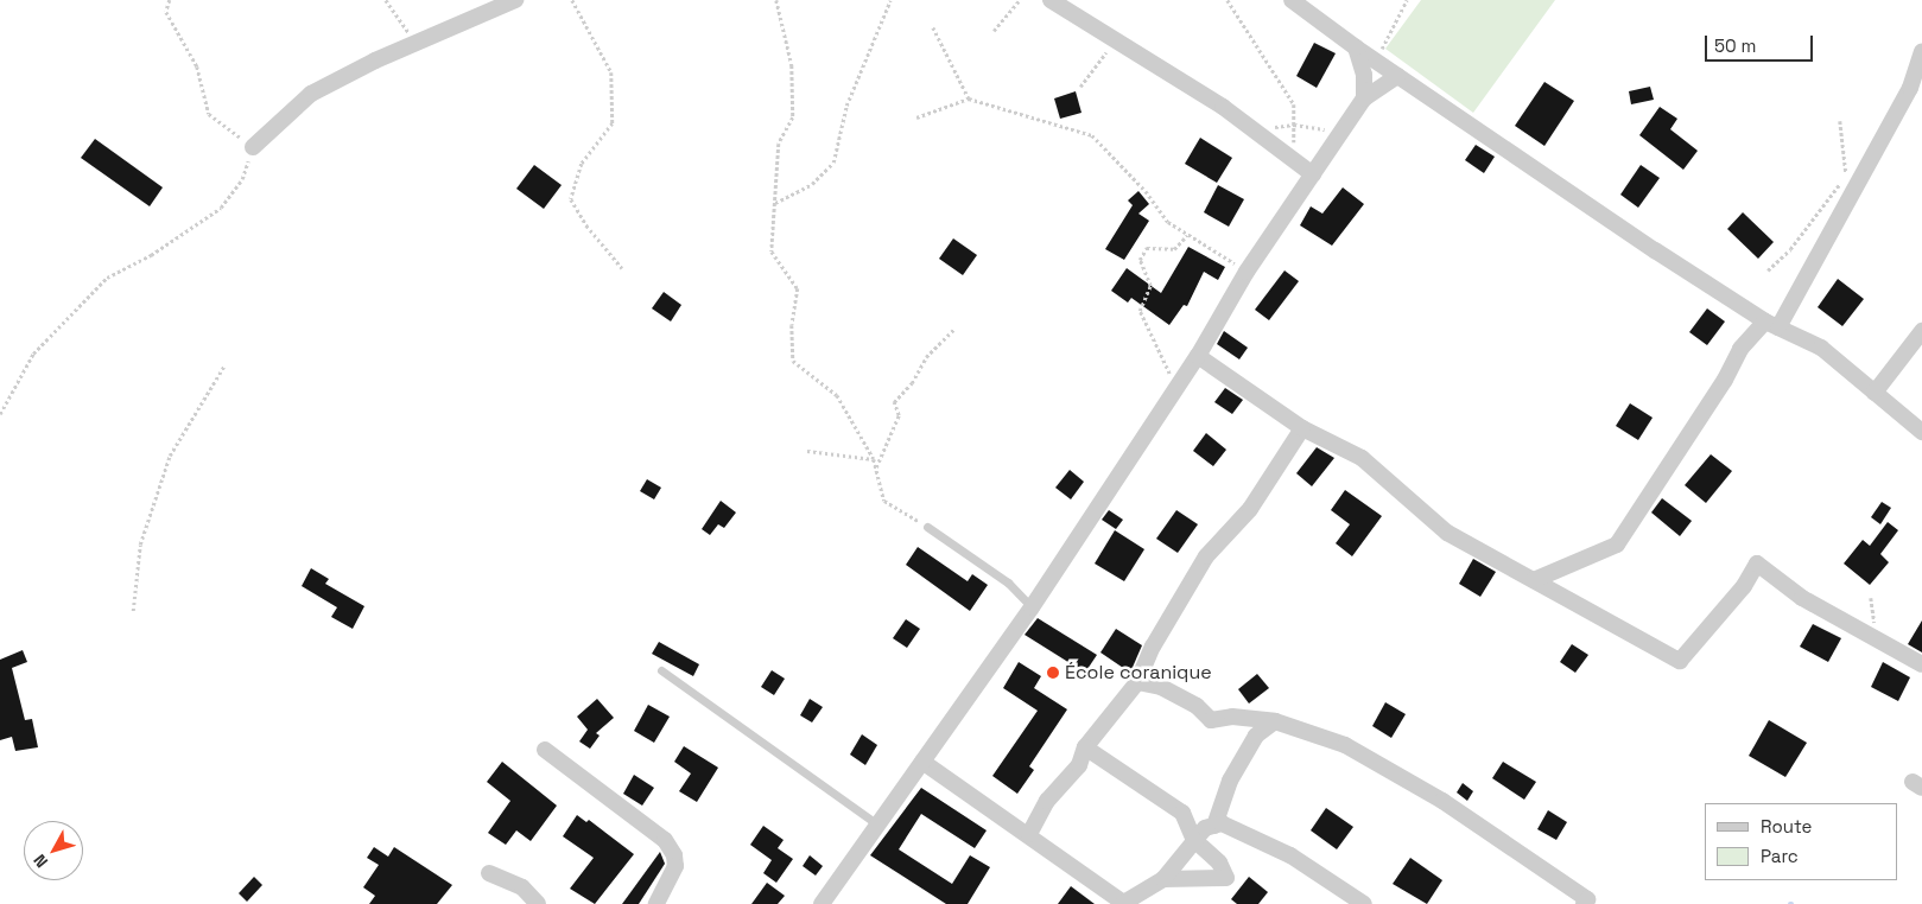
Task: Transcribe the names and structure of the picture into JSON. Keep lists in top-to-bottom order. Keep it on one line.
{"places":["École coranique"],"legend":["Route","Parc"],"scale_bar":"50 m","north":"bottom left"}
